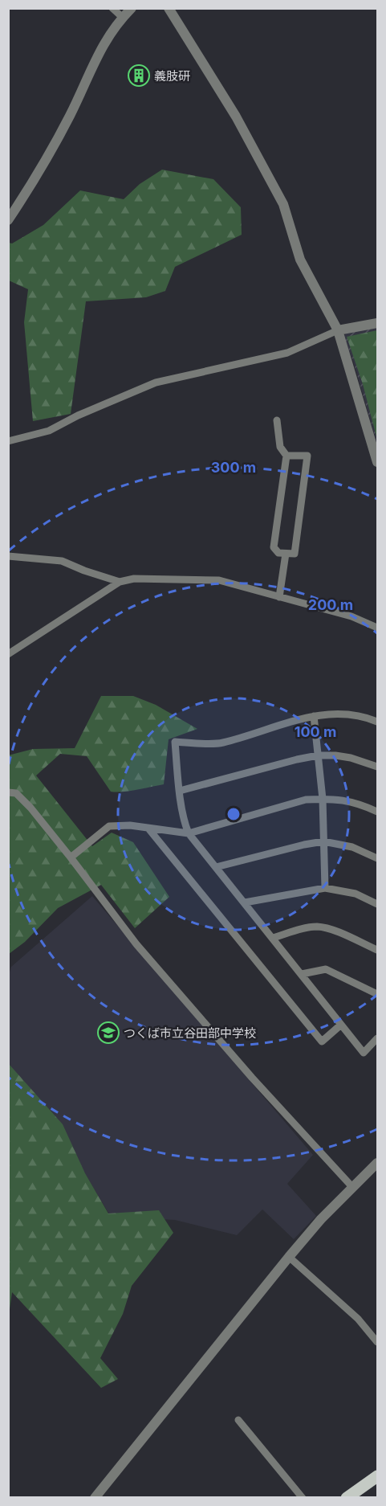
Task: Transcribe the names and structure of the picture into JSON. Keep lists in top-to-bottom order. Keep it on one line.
{"places":{"building":["義肢研"],"school or university":["つくば市立谷田部中学校"]},"rings":["300 m","200 m","100 m"]}
